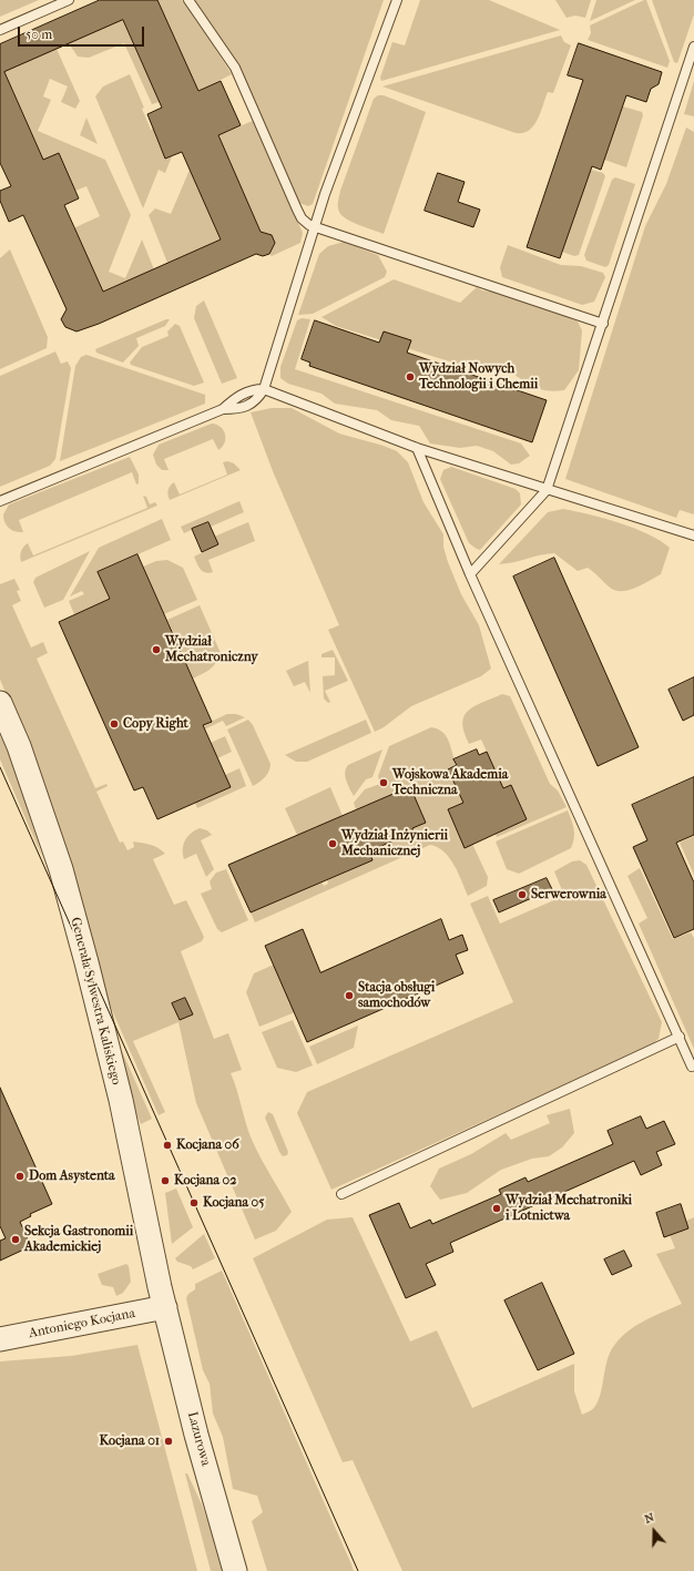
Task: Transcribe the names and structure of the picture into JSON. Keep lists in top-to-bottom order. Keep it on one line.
{"streets":{"street":["Generała Sylwestra Kaliskiego","Antoniego Kocjana","Lazurowa"]},"crossings":[["Generała Sylwestra Kaliskiego","Antoniego Kocjana"],["Generała Sylwestra Kaliskiego","Lazurowa"],["Antoniego Kocjana","Lazurowa"]],"places":["Wydział Nowych Technologii i Chemii","Wydział Mechatroniczny","Copy Right","Wojskowa Akademia Techniczna","Wydział Inżynierii Mechanicznej","Serwerownia","Stacja obsługi samochodów","Kocjana 06","Dom Asystenta","Kocjana 02","Kocjana 05","Wydział Mechatroniki i Lotnictwa","Sekcja Gastronomii Akademickiej","Kocjana 01"],"scale_bar":"50 m","north":"top"}
